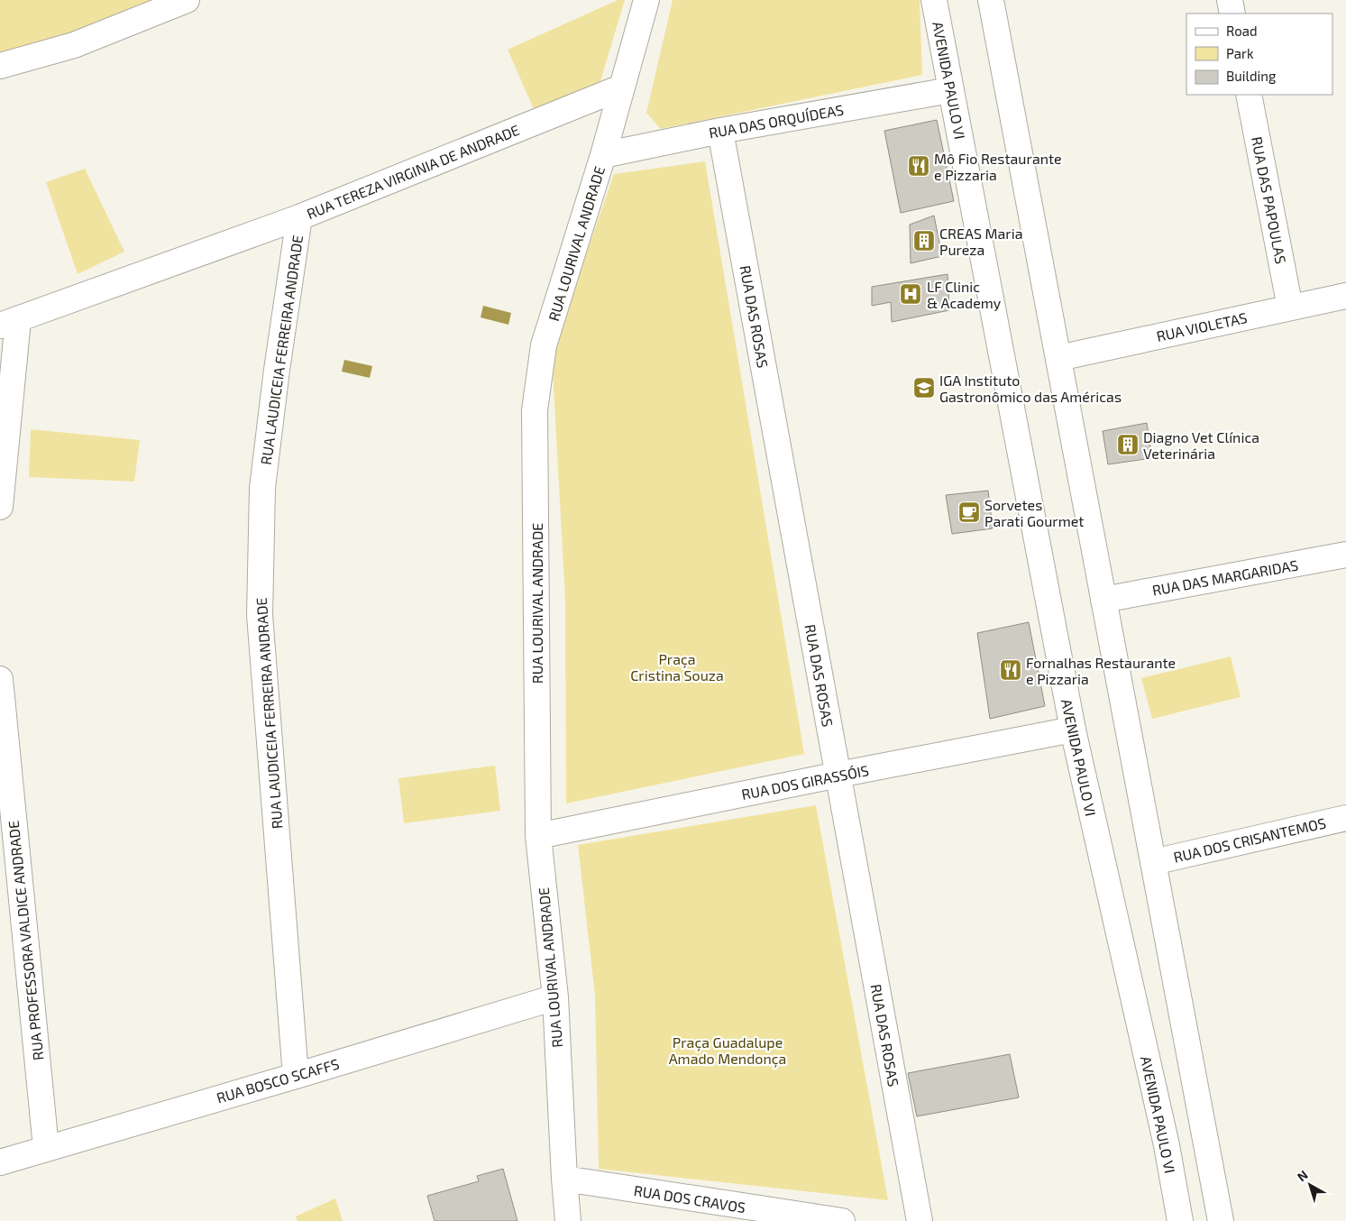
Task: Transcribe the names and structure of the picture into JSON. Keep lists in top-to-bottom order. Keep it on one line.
{"streets":{"street":["AVENIDA PAULO VI","RUA DAS ORQUÍDEAS","RUA TEREZA VIRGINIA DE ANDRADE","RUA DAS PAPOULAS","RUA LOURIVAL ANDRADE","RUA DAS ROSAS","RUA VIOLETAS","RUA LAUDICEIA FERREIRA ANDRADE","RUA DAS MARGARIDAS","RUA DOS GIRASSÓIS","RUA DOS CRISANTEMOS","RUA PROFESSORA VALDICE ANDRADE","RUA BOSCO SCAFFS","RUA DOS CRAVOS"]},"crossings":[["AVENIDA PAULO VI","RUA DAS ORQUÍDEAS"],["AVENIDA PAULO VI","RUA DOS GIRASSÓIS"],["RUA DAS ORQUÍDEAS","RUA LOURIVAL ANDRADE"],["RUA DAS ORQUÍDEAS","RUA DAS ROSAS"],["RUA TEREZA VIRGINIA DE ANDRADE","RUA LOURIVAL ANDRADE"],["RUA TEREZA VIRGINIA DE ANDRADE","RUA LAUDICEIA FERREIRA ANDRADE"],["RUA DAS PAPOULAS","RUA VIOLETAS"],["RUA LOURIVAL ANDRADE","RUA DOS GIRASSÓIS"],["RUA LOURIVAL ANDRADE","RUA BOSCO SCAFFS"],["RUA LOURIVAL ANDRADE","RUA DOS CRAVOS"],["RUA DAS ROSAS","RUA DOS GIRASSÓIS"],["RUA LAUDICEIA FERREIRA ANDRADE","RUA BOSCO SCAFFS"],["RUA PROFESSORA VALDICE ANDRADE","RUA BOSCO SCAFFS"]],"parks":["Praça Cristina Souza","Praça Guadalupe Amado Mendonça"],"places":{"restaurant":["Mô Fio Restaurante e Pizzaria","Fornalhas Restaurante e Pizzaria"],"building":["CREAS Maria Pureza","Diagno Vet Clínica Veterinária"],"hospital":["LF Clinic & Academy"],"school or university":["IGA Instituto Gastronômico das Américas"],"cafe":["Sorvetes Parati Gourmet"]},"legend":["Road","Park","Building"],"north":"top left"}
